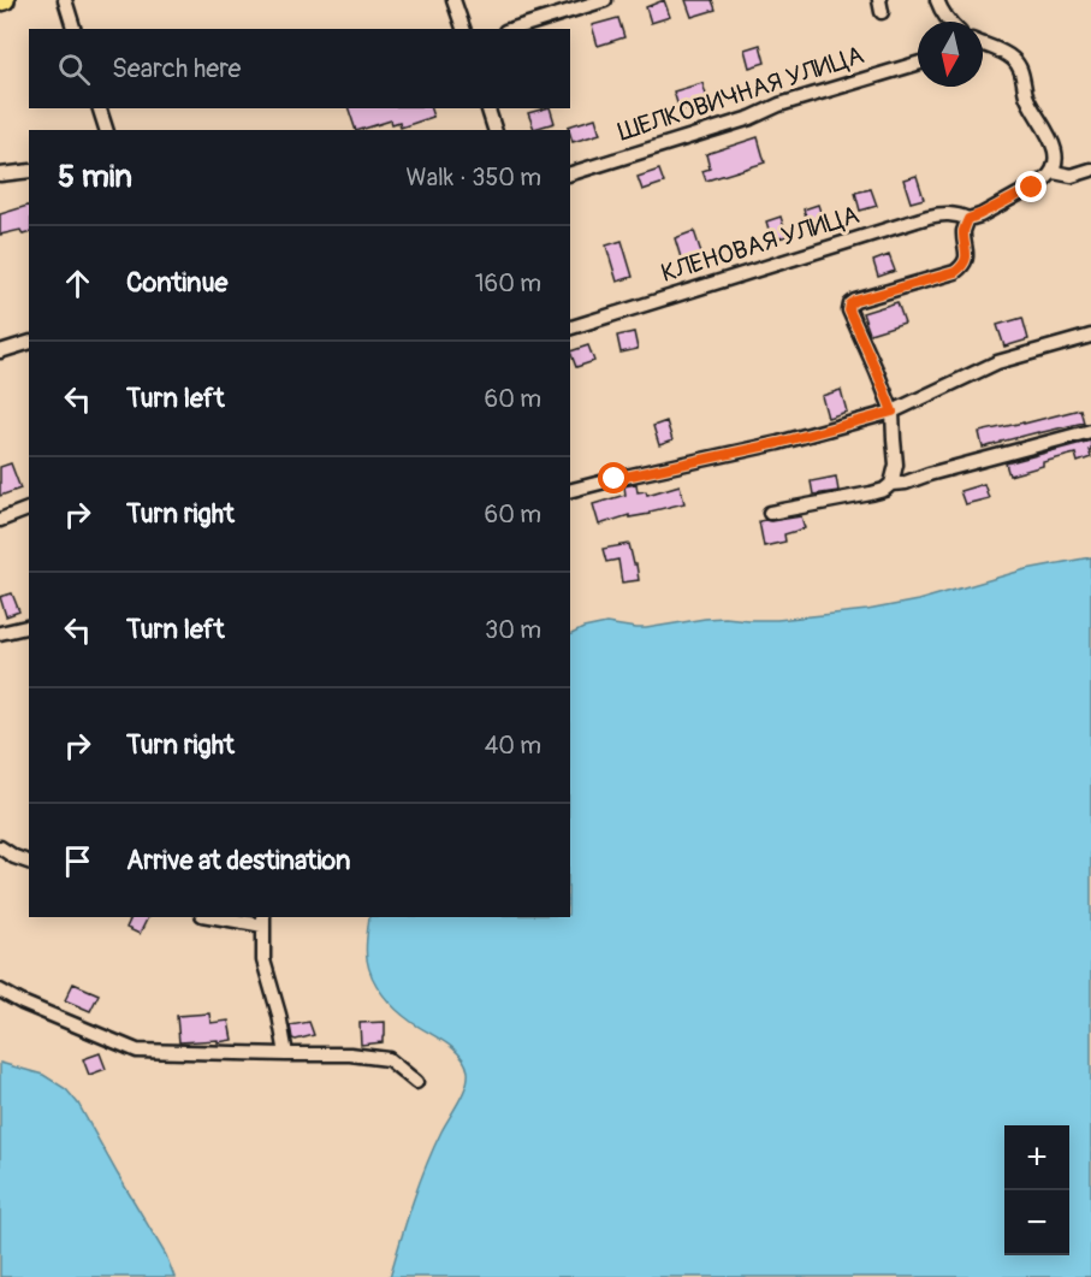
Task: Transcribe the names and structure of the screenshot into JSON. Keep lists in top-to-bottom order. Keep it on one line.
{"streets":{"street":["ШЕЛКОВИЧНАЯ УЛИЦА","КЛЕНОВАЯ УЛИЦА"]},"north":"bottom","page":{"search":"Search here","heading":["5 min","Walk · 350 m"],"list":[["Continue","160 m"],["Turn left","60 m"],["Turn right","60 m"],["Turn left","30 m"],["Turn right","40 m"],"Arrive at destination"],"map_buttons":["+","−"]}}
